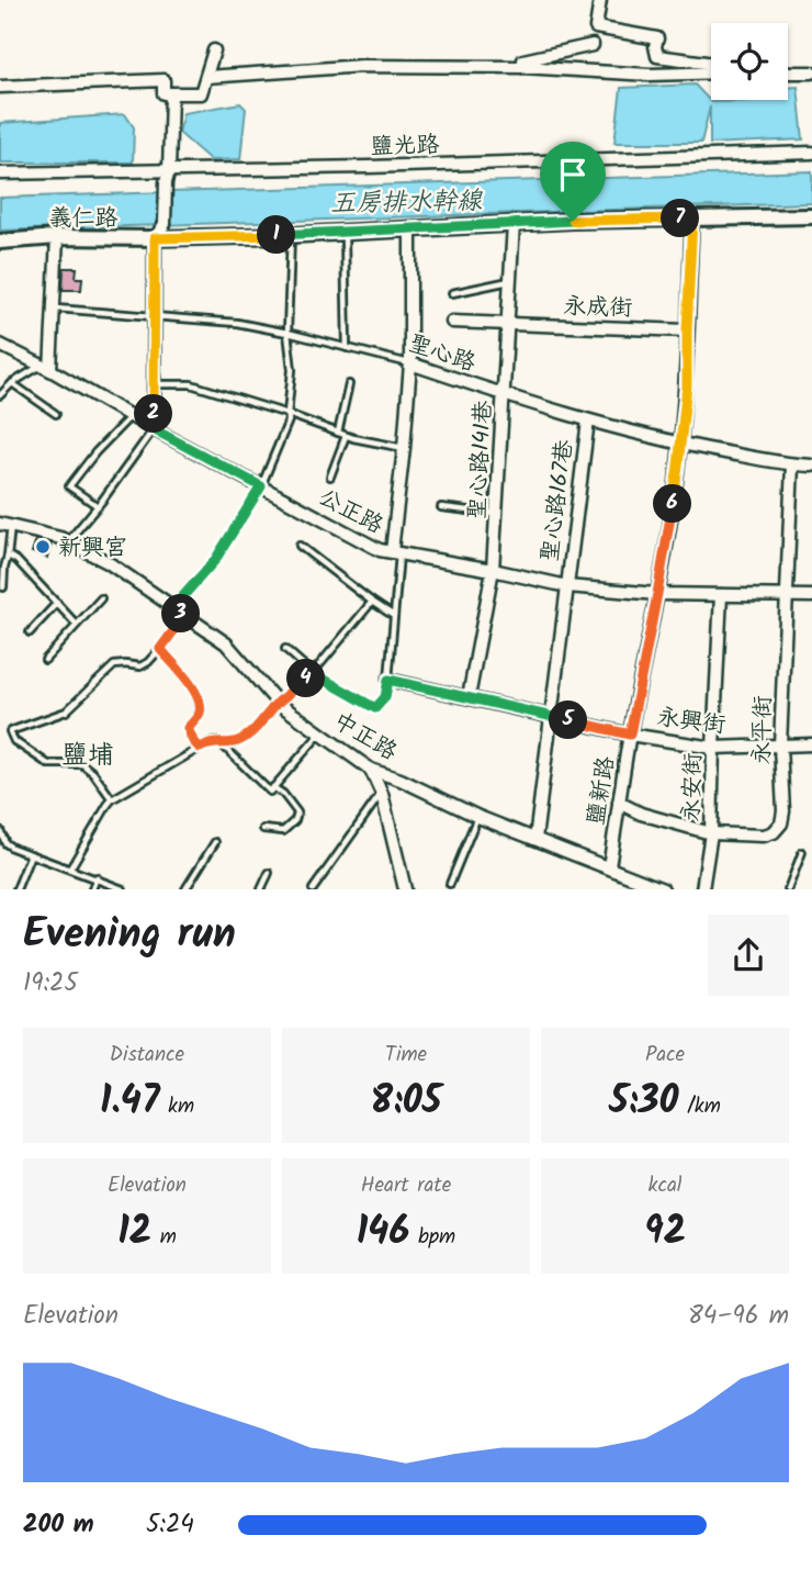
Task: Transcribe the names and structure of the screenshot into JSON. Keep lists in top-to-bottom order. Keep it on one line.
{"streets":{"street":["鹽光路","義仁路","永成街","聖心路","聖心路141巷","聖心路167巷","公正路","永興街","永平街","中正路","永安街","鹽新路"]},"crossings":[["義仁路","聖心路141巷"],["義仁路","鹽新路"],["永成街","聖心路141巷"],["永成街","鹽新路"],["聖心路","聖心路141巷"],["聖心路","聖心路167巷"],["聖心路","永平街"],["聖心路","鹽新路"],["聖心路141巷","公正路"],["聖心路141巷","永興街"],["聖心路167巷","公正路"],["聖心路167巷","永興街"],["聖心路167巷","中正路"],["公正路","永平街"],["公正路","永安街"],["公正路","鹽新路"],["永興街","永平街"],["永興街","永安街"],["永興街","鹽新路"],["永平街","永安街"],["永平街","鹽新路"],["中正路","鹽新路"]],"districts":["鹽埔"],"water":["五房排水幹線"],"places":["新興宮"],"page":{"pins":["7","1","2","6","3","4","5"],"heading":["Evening run","19:25"],"stats":[["Distance","1.47 km"],["Time","8:05"],["Pace","5:30 /km"],["Elevation","12 m"],["Heart rate","146 bpm"],["kcal","92"]],"chart":["Elevation","84–96 m"],"list":[{"name":"200 m","note":"5:24"}]}}
